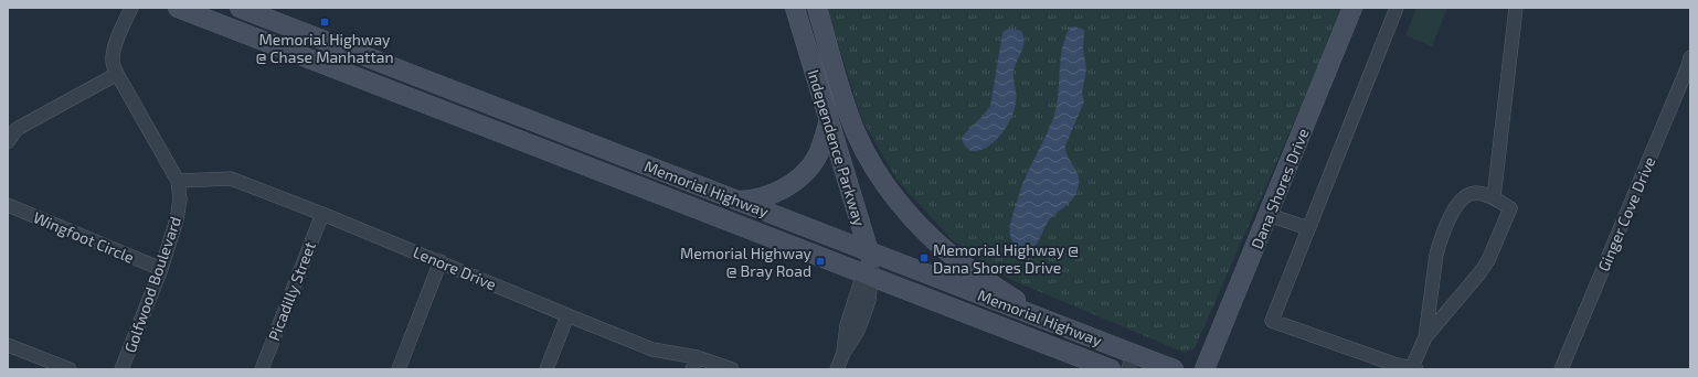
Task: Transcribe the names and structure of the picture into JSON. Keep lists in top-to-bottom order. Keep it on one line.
{"streets":{"main road":["Independence Parkway","Memorial Highway","Dana Shores Drive"],"street":["Ginger Cove Drive","Wingfoot Circle","Lenore Drive","Golfwood Boulevard","Picadilly Street"]},"crossings":[["Independence Parkway","Memorial Highway"],["Wingfoot Circle","Golfwood Boulevard"],["Lenore Drive","Golfwood Boulevard"],["Lenore Drive","Picadilly Street"]],"places":{"transit":["Memorial Highway @ Chase Manhattan","Memorial Highway @ Dana Shores Drive","Memorial Highway @ Bray Road"]}}
